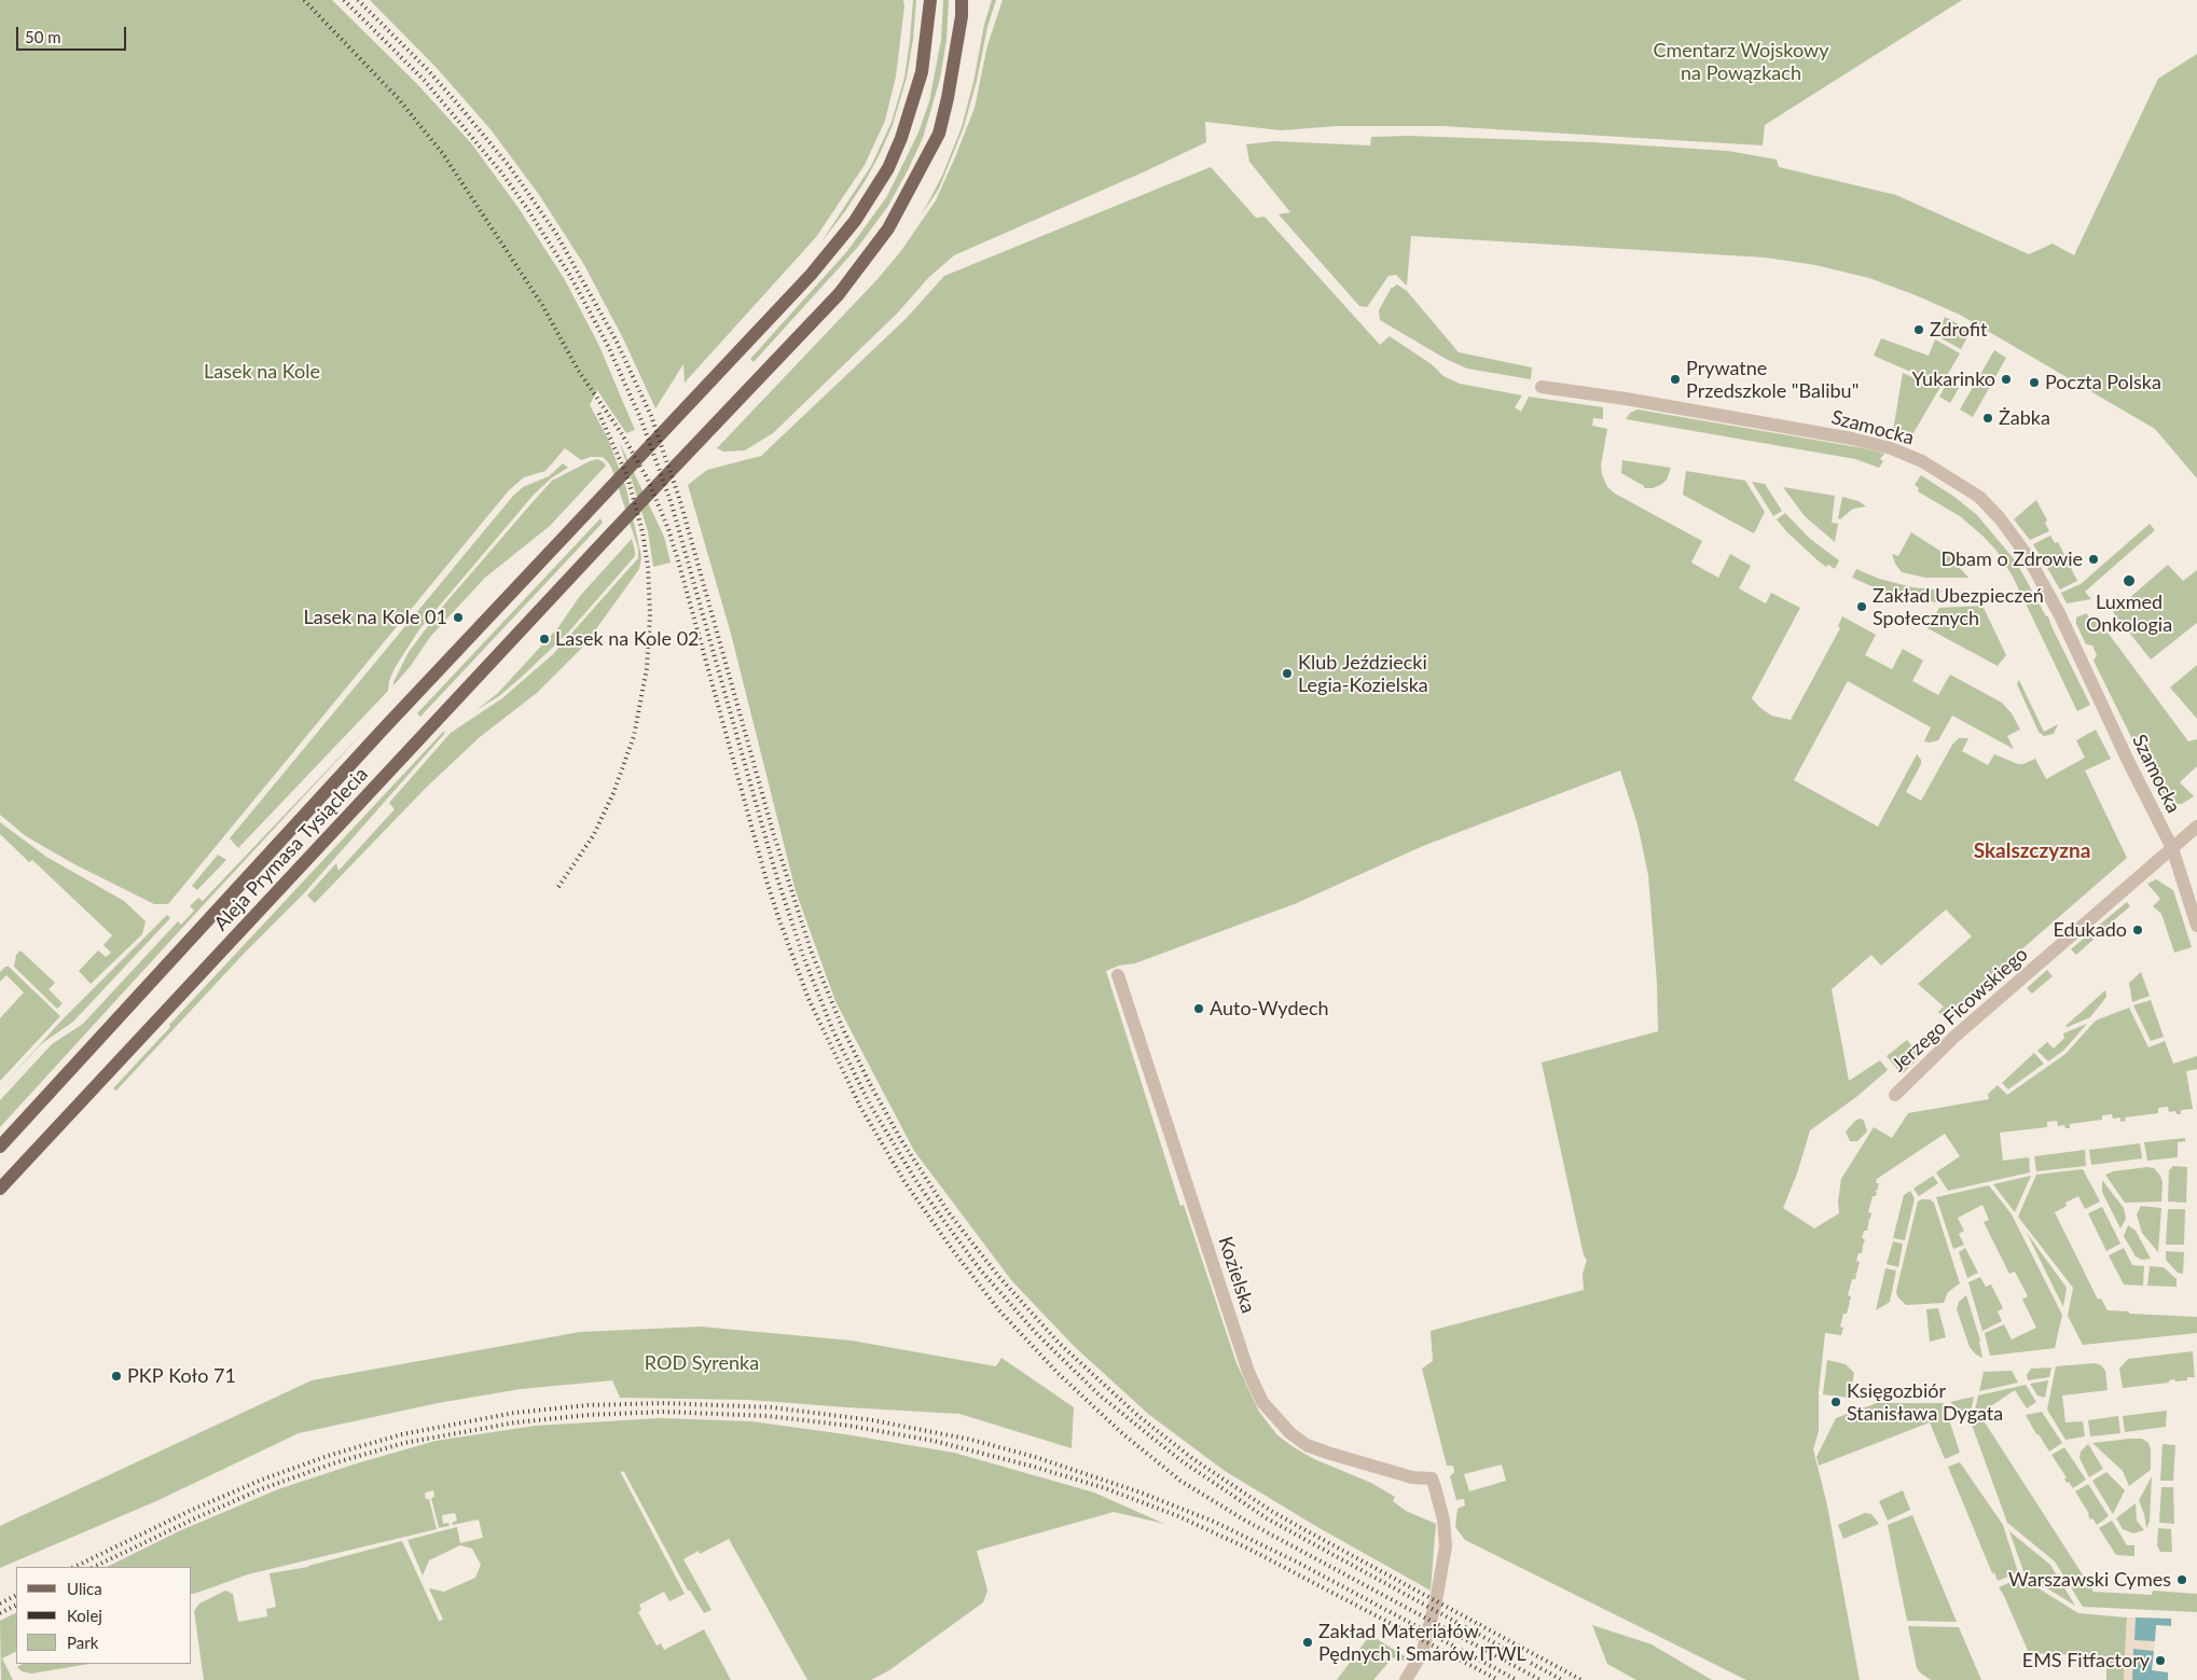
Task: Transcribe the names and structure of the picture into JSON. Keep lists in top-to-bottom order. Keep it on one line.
{"streets":{"main road":["Aleja Prymasa Tysiąclecia"],"street":["Szamocka","Jerzego Ficowskiego","Kozielska"]},"crossings":[["Szamocka","Jerzego Ficowskiego"]],"districts":["Skalszczyzna"],"parks":["Cmentarz Wojskowy na Powązkach","Lasek na Kole","ROD Syrenka"],"places":["Zdrofit","Prywatne Przedszkole \"Balibu\"","Yukarinko","Poczta Polska","Żabka","Dbam o Zdrowie","Luxmed Onkologia","Zakład Ubezpieczeń Społecznych","Lasek na Kole 01","Lasek na Kole 02","Klub Jeździecki Legia-Kozielska","Edukado","Auto-Wydech","PKP Koło 71","Księgozbiór Stanisława Dygata","Warszawski Cymes","Zakład Materiałów Pędnych i Smarów ITWL","EMS Fitfactory"],"legend":["Ulica","Kolej","Park"],"scale_bar":"50 m"}
